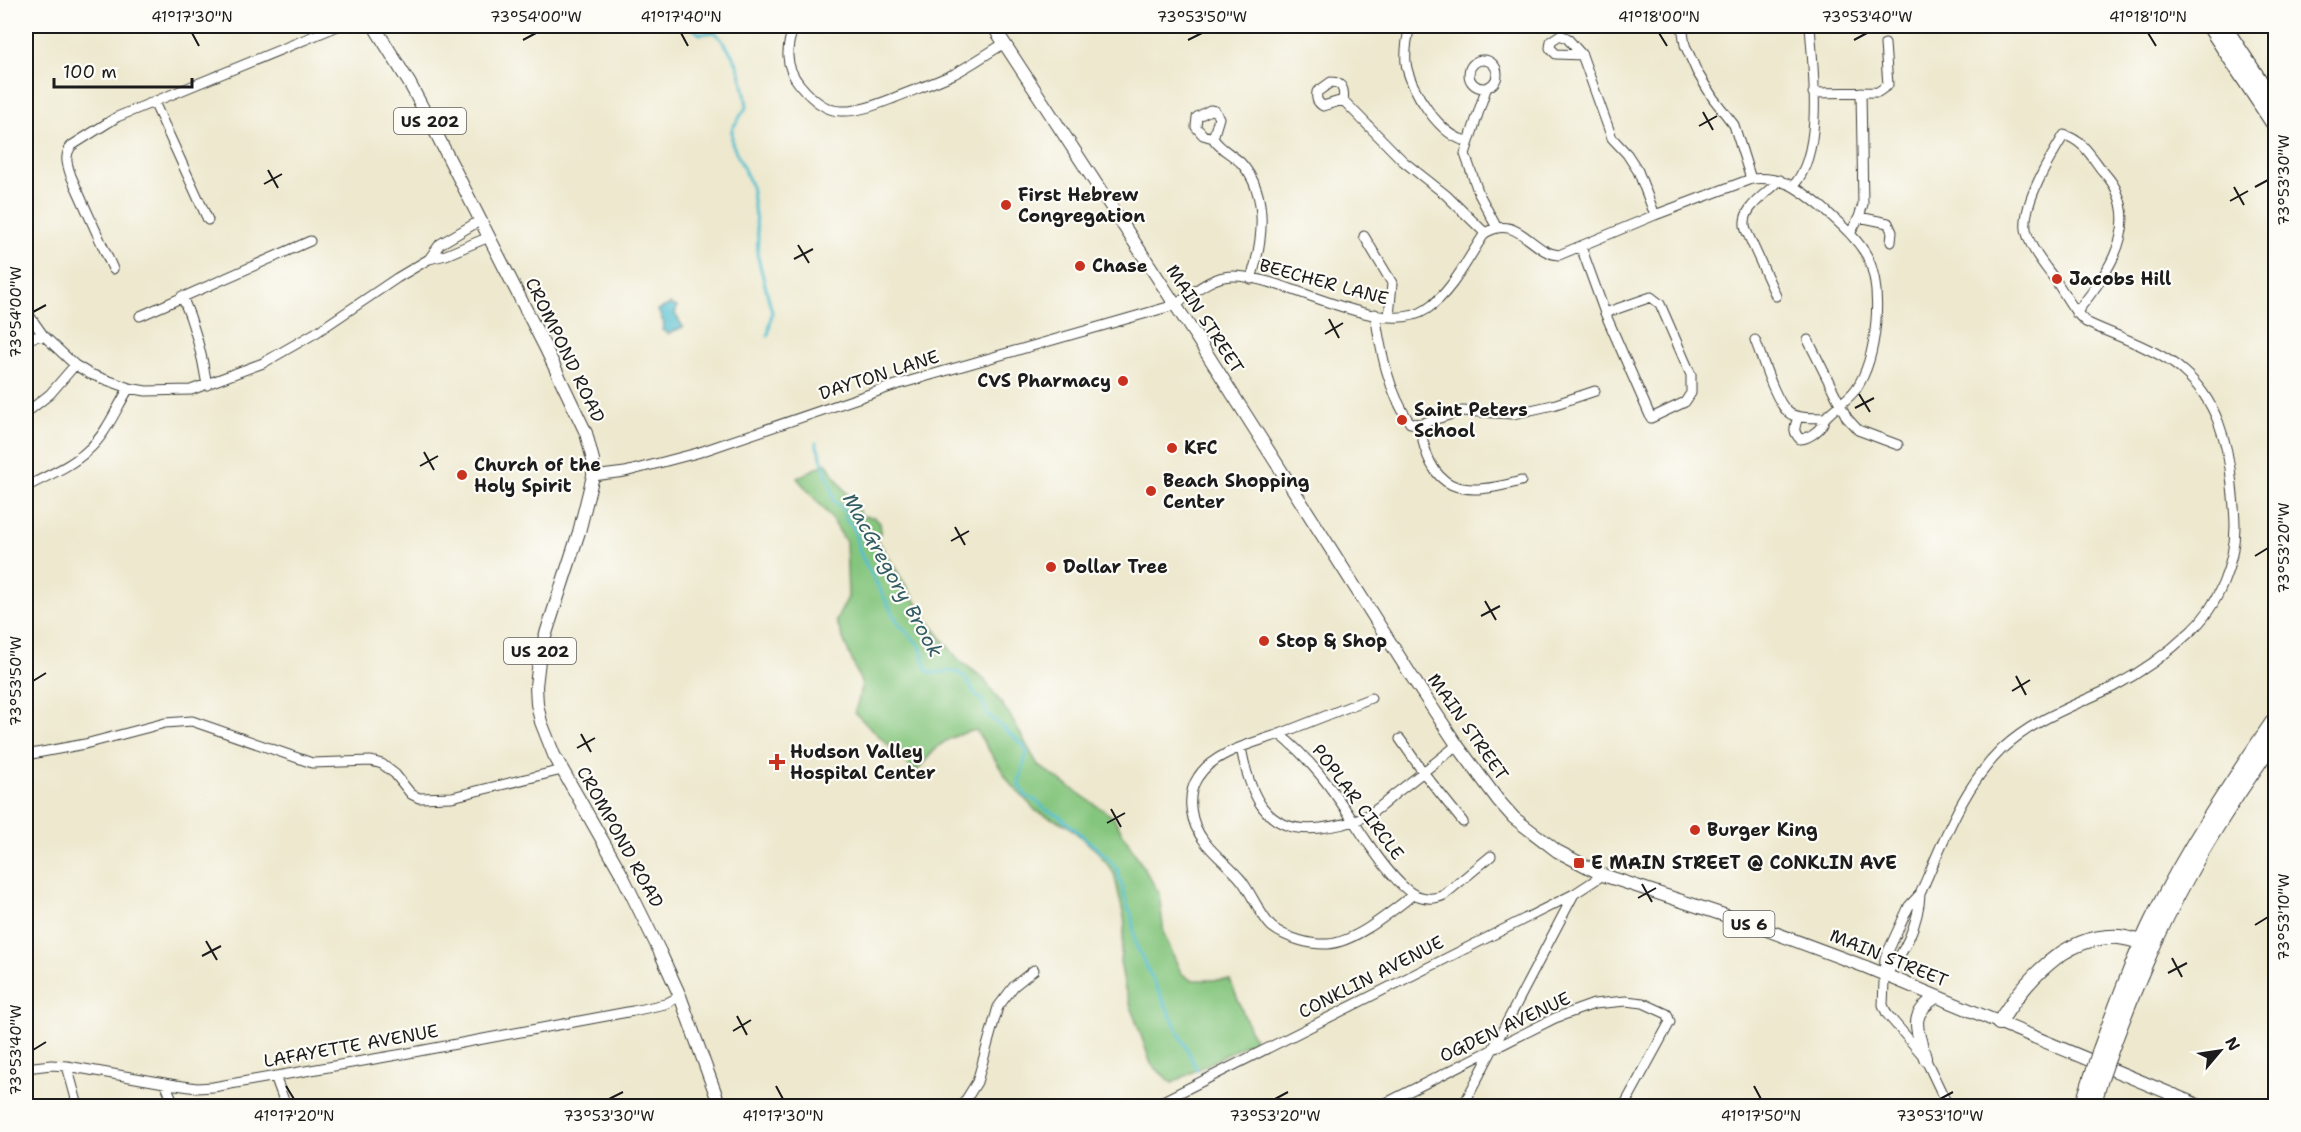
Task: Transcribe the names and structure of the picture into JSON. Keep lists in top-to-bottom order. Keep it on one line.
{"streets":{"main road":["US 202","MAIN STREET","CROMPOND ROAD","US 6"],"street":["BEECHER LANE","DAYTON LANE","POPLAR CIRCLE","CONKLIN AVENUE","OGDEN AVENUE","LAFAYETTE AVENUE"]},"crossings":[["BEECHER LANE","MAIN STREET"],["BEECHER LANE","DAYTON LANE"],["MAIN STREET","DAYTON LANE"],["MAIN STREET","CONKLIN AVENUE"],["CROMPOND ROAD","DAYTON LANE"],["CROMPOND ROAD","LAFAYETTE AVENUE"]],"water":["MacGregory Brook"],"places":{"other":["First Hebrew Congregation","Chase","Jacobs Hill","CVS Pharmacy","Saint Peters School","KFC","Church of the Holy Spirit","Beach Shopping Center","Dollar Tree","Stop & Shop","Burger King"],"health":["Hudson Valley Hospital Center"],"transit":["E MAIN STREET @ CONKLIN AVE"]},"scale_bar":"100 m","north":"top right","coordinates":["41°17'30\"N","73°54'00\"W","41°17'40\"N","73°53'50\"W","41°18'00\"N","73°53'40\"W","41°18'10\"N","73°53'30\"W","73°53'20\"W","73°53'10\"W","41°17'20\"N","41°17'50\"N"]}
